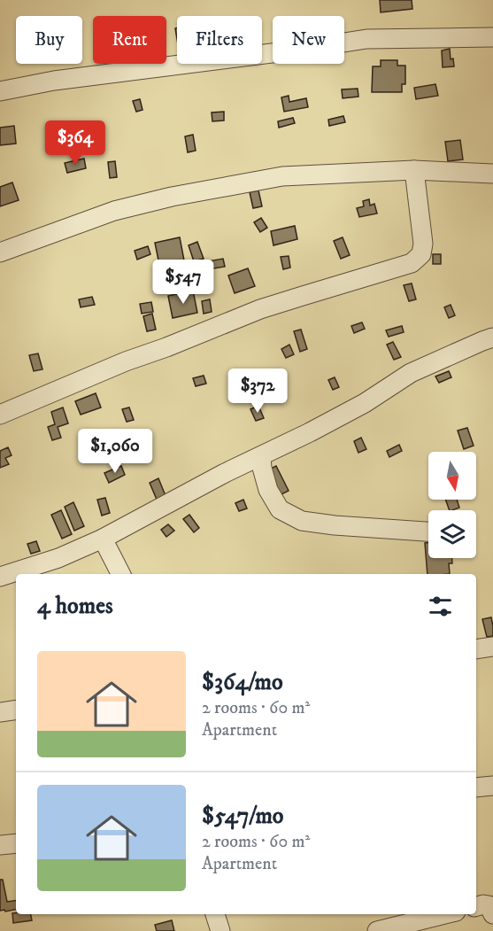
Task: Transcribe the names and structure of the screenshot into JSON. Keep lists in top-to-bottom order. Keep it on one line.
{"north":"bottom","page":{"chip":["Buy","Rent","Filters","New"],"price":["$364","$547","$372","$1,060"],"heading":"4 homes","list":[{"name":"$364/mo","note":"2 rooms · 60 m² · Apartment"},{"name":"$547/mo","note":"2 rooms · 60 m² · Apartment"}]}}
